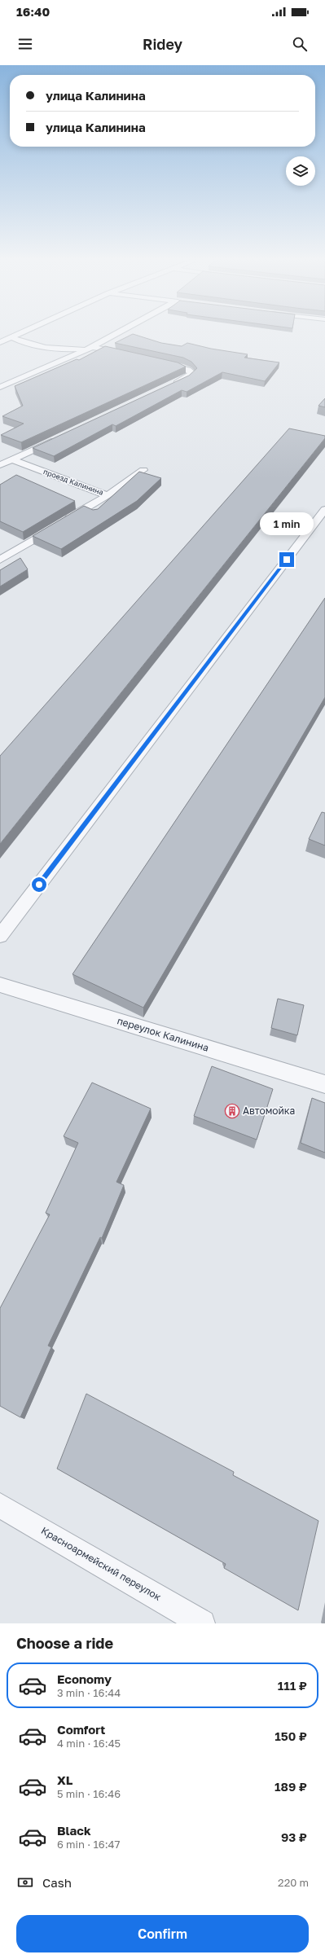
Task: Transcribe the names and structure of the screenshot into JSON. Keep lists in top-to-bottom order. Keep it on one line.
{"streets":{"street":["проезд Калинина","переулок Калинина","Красноармейский переулок"]},"places":{"building":["Автомойка"]},"page":{"status":"16:40","header":"Ridey","banner":["улица Калинина","улица Калинина"],"bubble":"1 min","heading":"Choose a ride","list":[{"name":"Economy","note":"3 min · 16:44","value":"111 ₽"},{"name":"Comfort","note":"4 min · 16:45","value":"150 ₽"},{"name":"XL","note":"5 min · 16:46","value":"189 ₽"},{"name":"Black","note":"6 min · 16:47","value":"93 ₽"}],"pay":["Cash","220 m"],"buttons":"Confirm"}}
